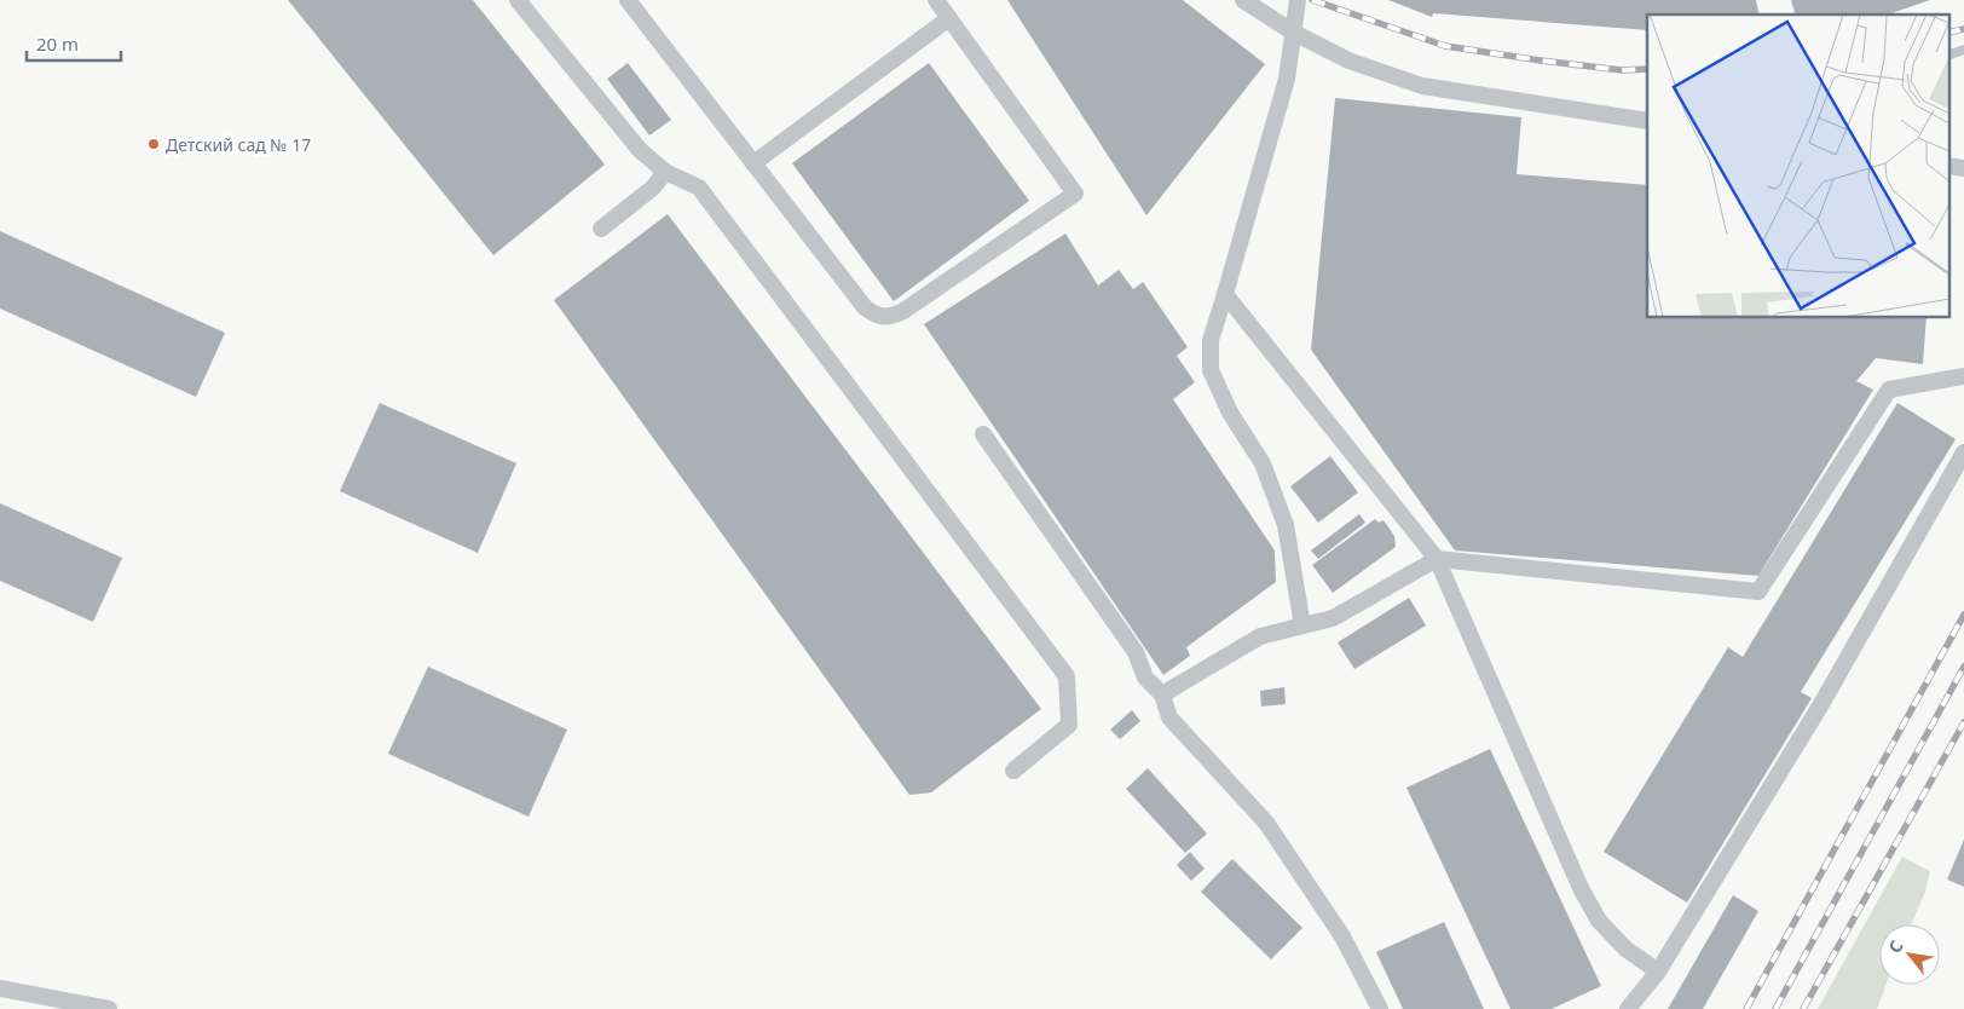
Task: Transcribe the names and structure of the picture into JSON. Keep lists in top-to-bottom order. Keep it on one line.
{"places":["Детский сад № 17"],"scale_bar":"20 m","north":"top left"}
